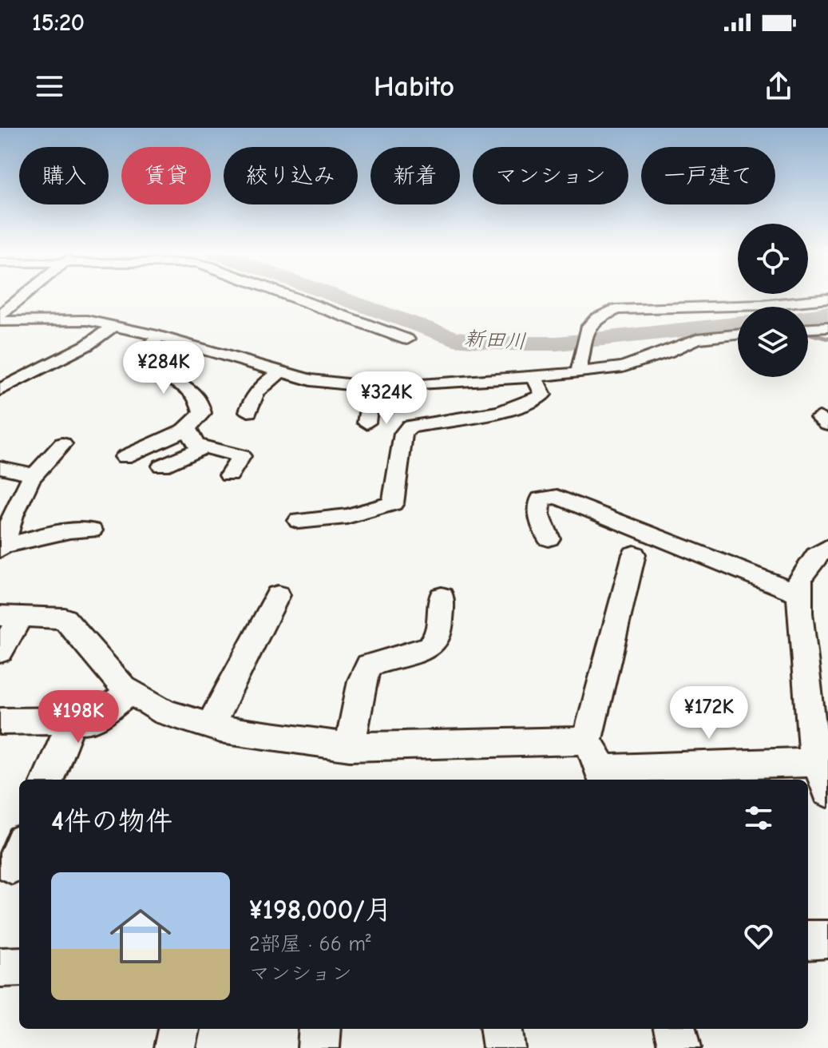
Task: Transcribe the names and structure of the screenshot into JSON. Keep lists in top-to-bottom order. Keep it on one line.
{"water":["新田川"],"page":{"status":"15:20","header":"Habito","chip":["購入","賃貸","絞り込み","新着","マンション","一戸建て"],"price":["¥284K","¥324K","¥172K","¥198K"],"heading":"4件の物件","list":[{"name":"¥198,000/月","note":"2部屋 · 66 m² · マンション"}]}}
